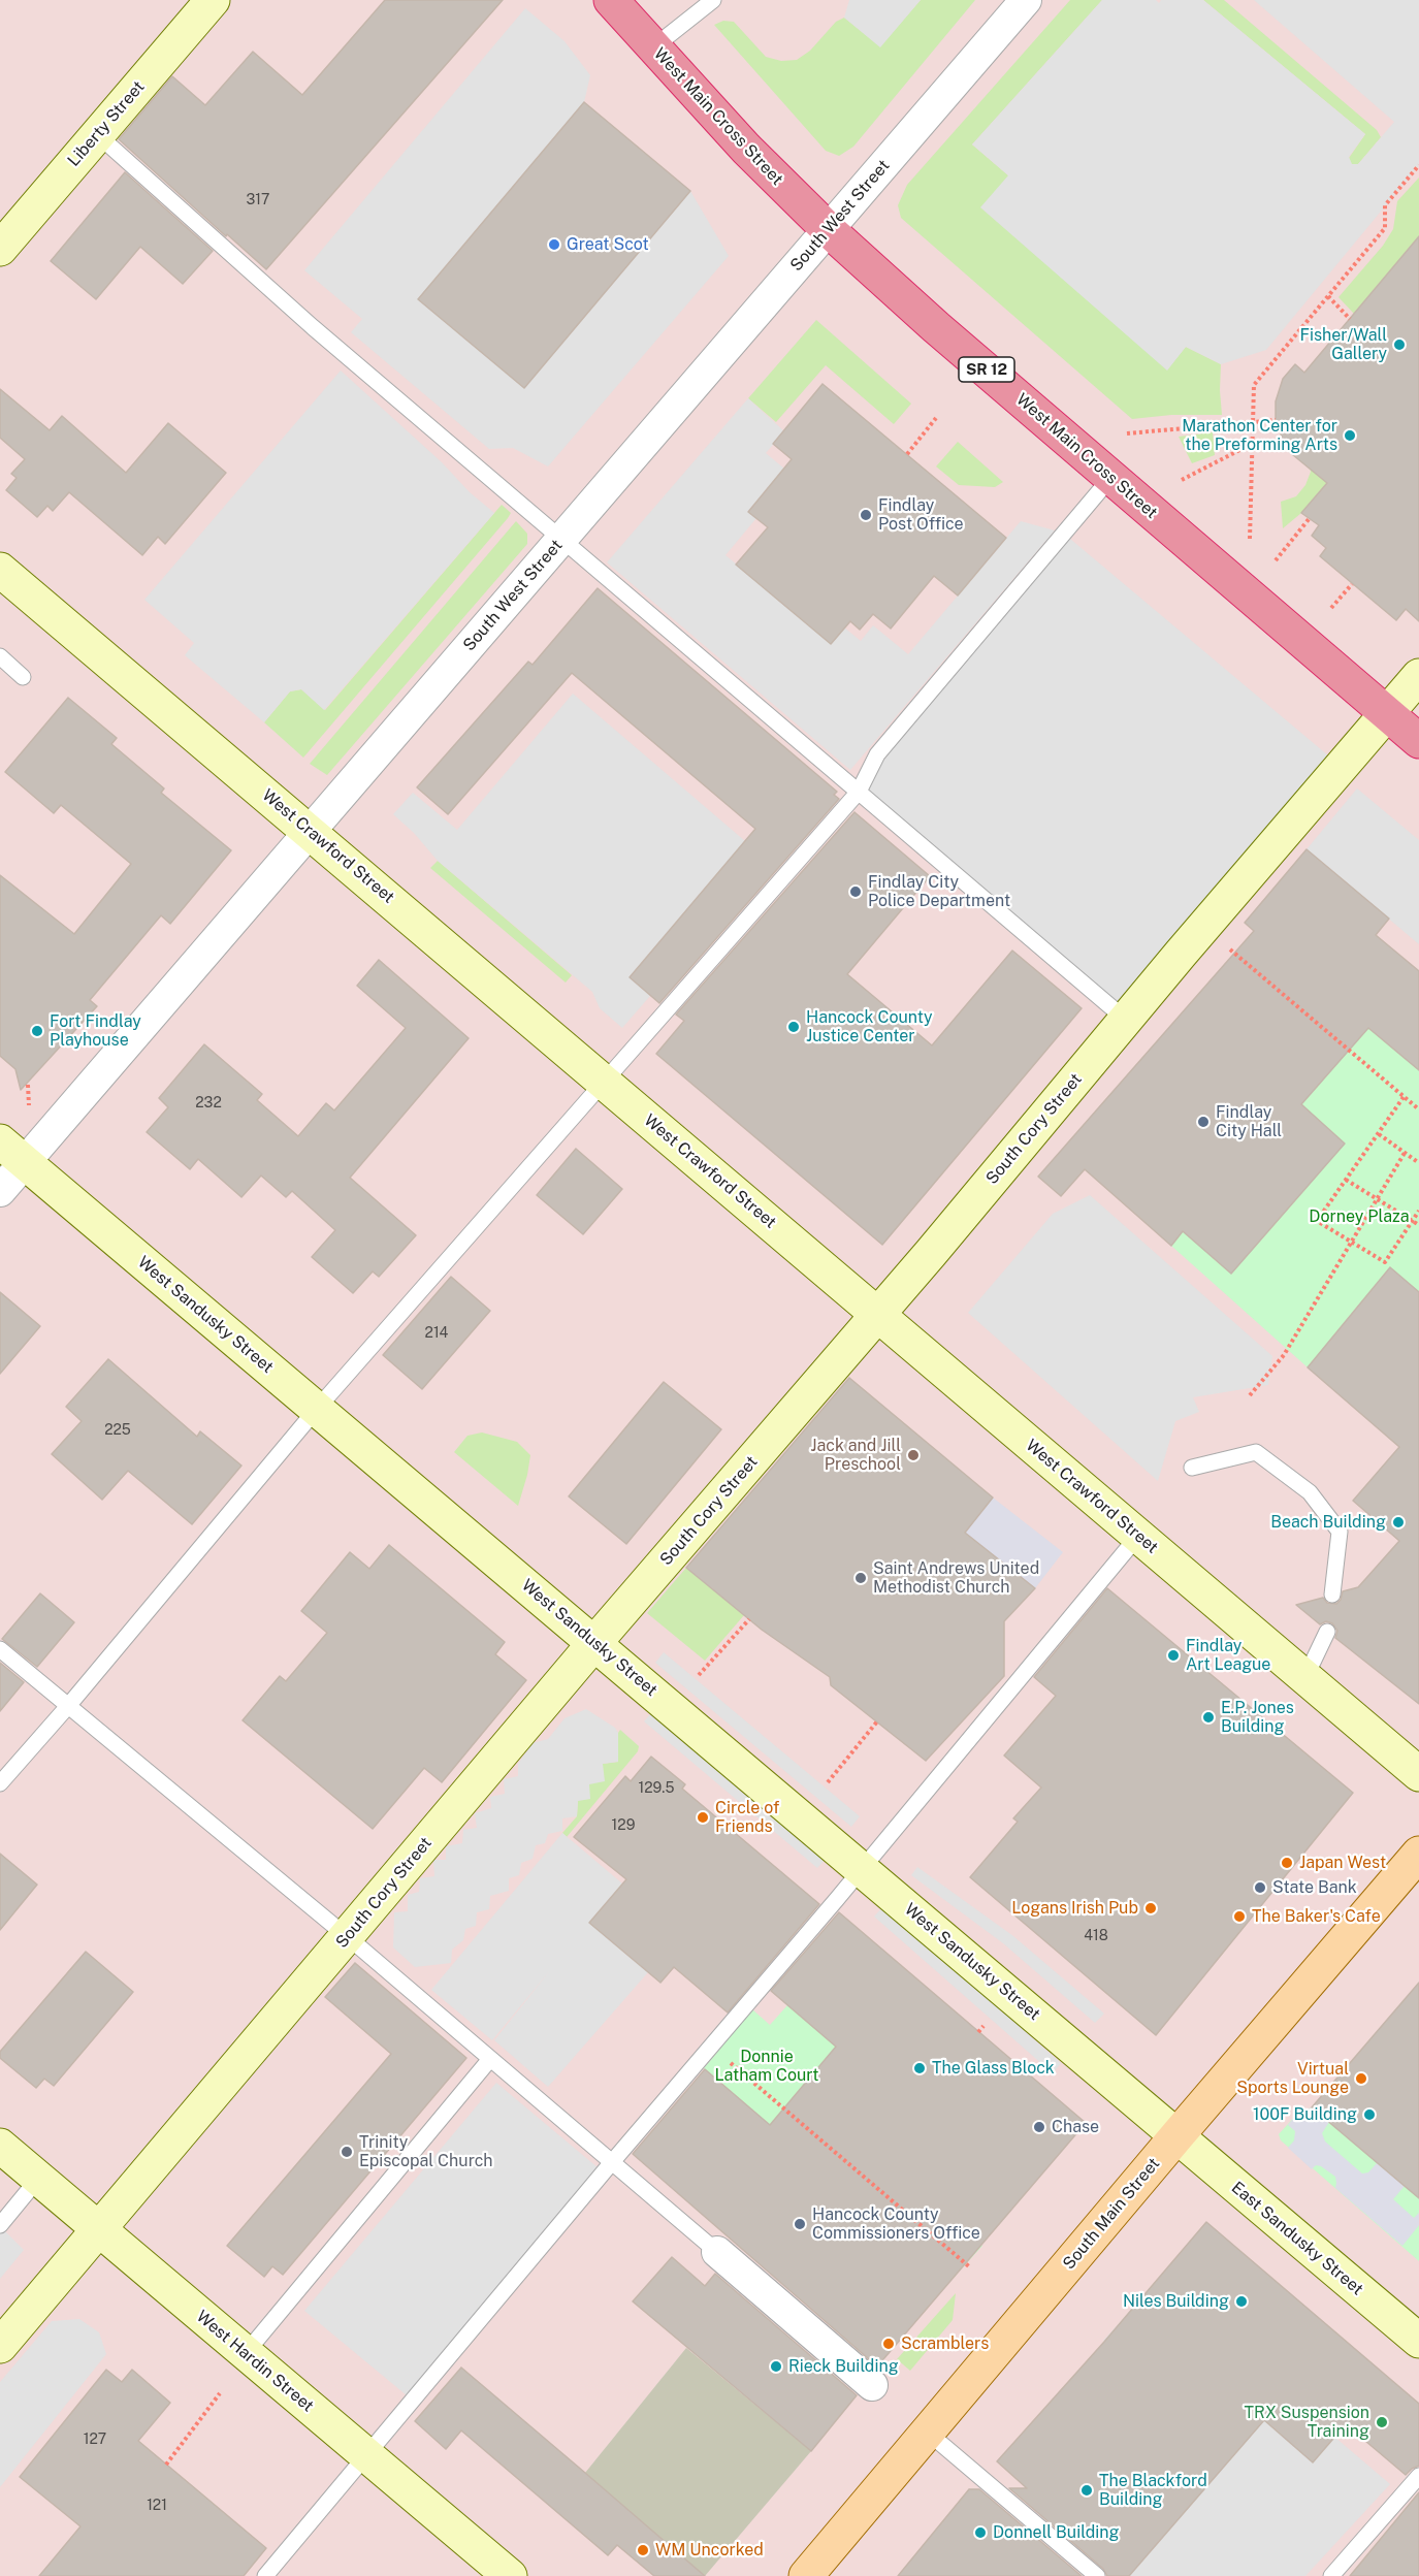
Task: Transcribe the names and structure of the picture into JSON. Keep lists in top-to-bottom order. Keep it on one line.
{"streets":{"highway":["West Main Cross Street","SR 12"],"main road":["South Main Street"],"street":["Liberty Street","South West Street","West Crawford Street","South Cory Street","West Sandusky Street","East Sandusky Street","West Hardin Street"]},"crossings":[["West Main Cross Street","South West Street"],["West Main Cross Street","South Cory Street"],["South West Street","West Crawford Street"],["South West Street","West Sandusky Street"],["West Crawford Street","South Cory Street"],["South Cory Street","West Sandusky Street"],["South Cory Street","West Hardin Street"],["West Sandusky Street","South Main Street"],["West Sandusky Street","East Sandusky Street"],["South Main Street","East Sandusky Street"]],"parks":["Dorney Plaza","Donnie Latham Court"],"places":["Great Scot","Fisher/Wall Gallery","Marathon Center for the Preforming Arts","Findlay Post Office","Findlay City Police Department","Hancock County Justice Center","Fort Findlay Playhouse","Findlay City Hall","Jack and Jill Preschool","Beach Building","Saint Andrews United Methodist Church","Findlay Art League","E.P. Jones Building","Circle of Friends","Japan West","State Bank","Logans Irish Pub","The Baker's Cafe","The Glass Block","Virtual Sports Lounge","100F Building","Chase","Trinity Episcopal Church","Hancock County Commissioners Office","Niles Building","Scramblers","Rieck Building","TRX Suspension Training","The Blackford Building","Donnell Building","WM Uncorked"],"house_numbers":["317","232","214","225","129.5","129","418","127","121"]}
